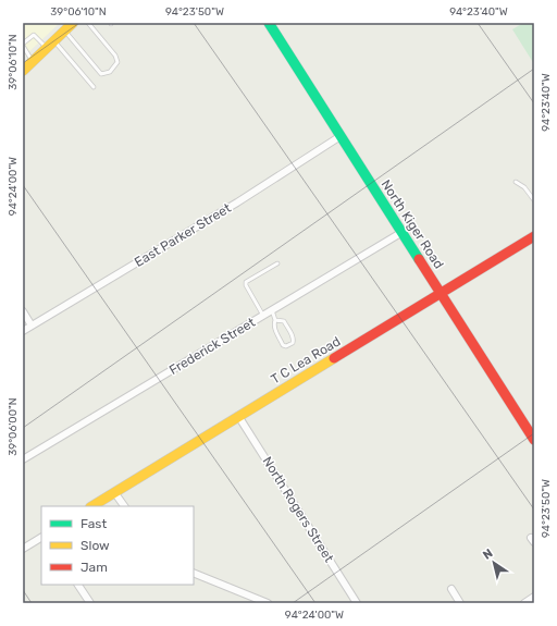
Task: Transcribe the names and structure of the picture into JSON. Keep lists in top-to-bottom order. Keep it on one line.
{"streets":{"street":["North Kiger Road","East Parker Street","Frederick Street","T C Lea Road","North Rogers Street"]},"crossings":[["North Kiger Road","East Parker Street"],["North Kiger Road","Frederick Street"],["North Kiger Road","T C Lea Road"],["T C Lea Road","North Rogers Street"]],"legend":["Fast","Slow","Jam"],"north":"top left","coordinates":["39°06'10\"N","94°23'50\"W","94°23'40\"W","94°24'00\"W","39°06'00\"N"]}
